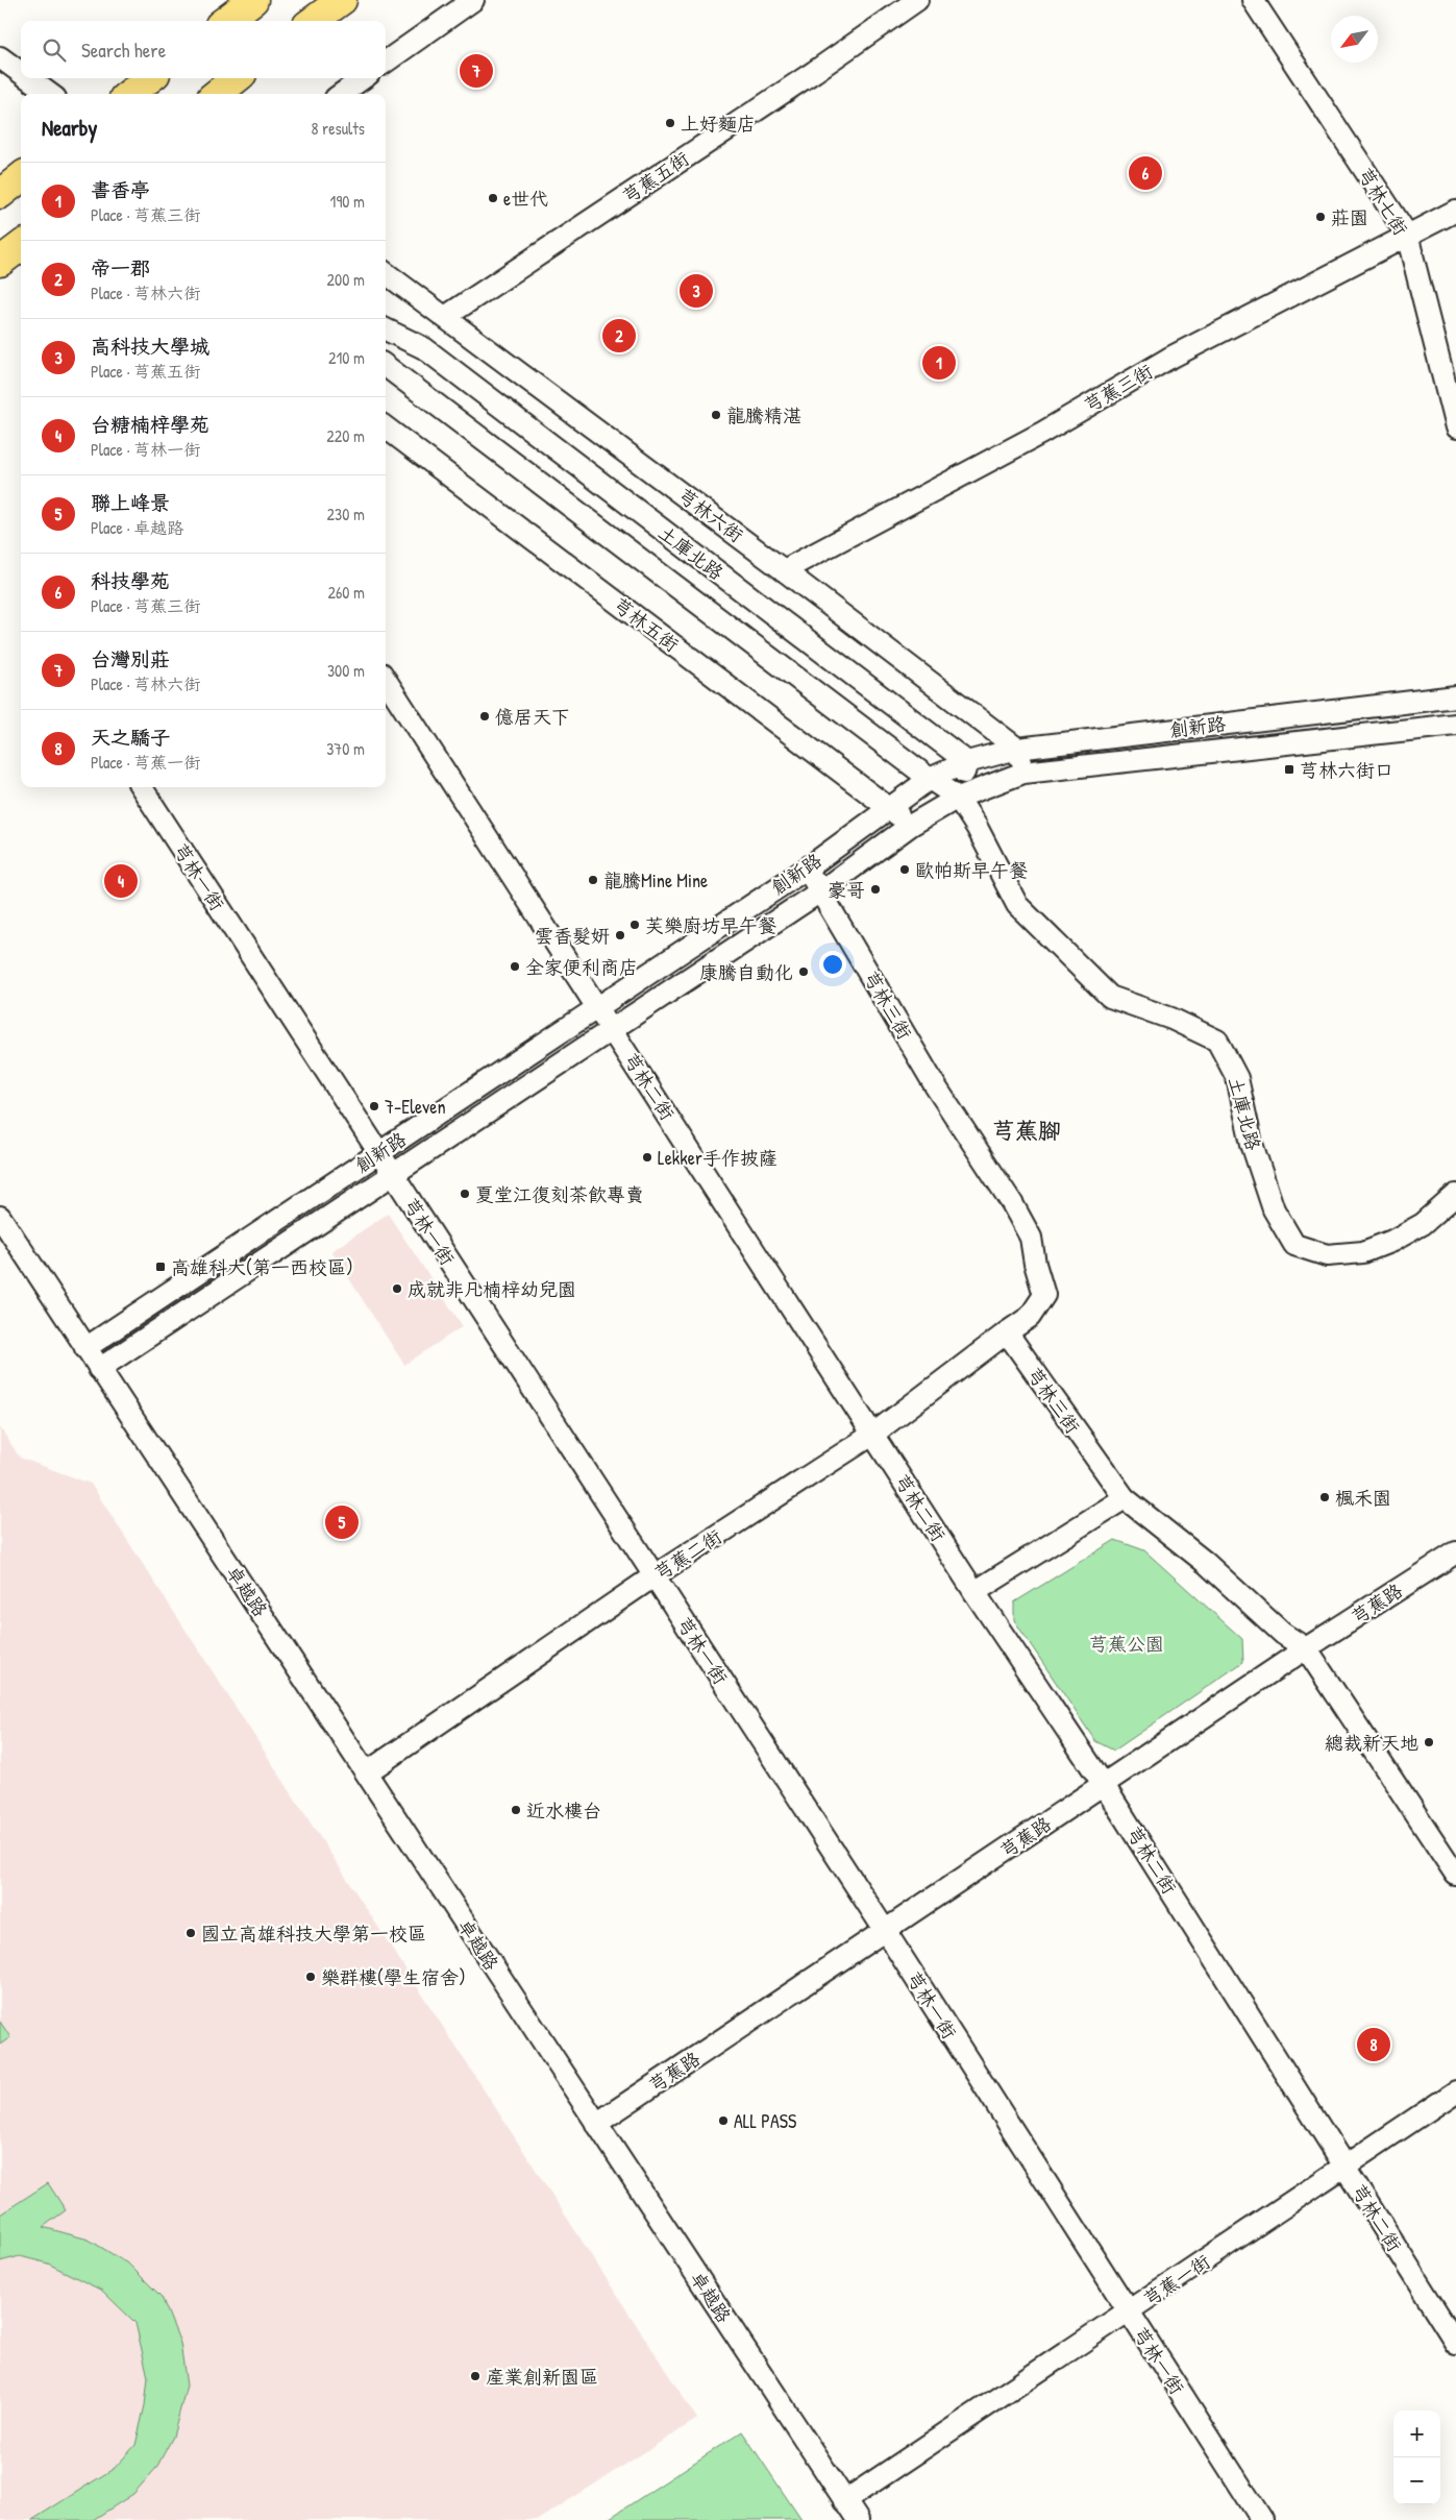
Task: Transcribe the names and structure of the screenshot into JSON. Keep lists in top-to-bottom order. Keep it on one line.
{"streets":{"street":["芎蕉五街","芎林七街","芎蕉三街","芎林六街","土庫北路","芎林五街","創新路","芎林一街","芎林三街","芎林二街","芎蕉二街","卓越路","芎蕉路","芎蕉一街"]},"crossings":[["芎蕉五街","芎林六街"],["芎林七街","芎蕉三街"],["芎蕉三街","芎林六街"],["芎林六街","創新路"],["土庫北路","創新路"],["芎林五街","創新路"],["創新路","芎林一街"],["創新路","芎林三街"],["創新路","芎林二街"],["創新路","卓越路"],["芎林一街","芎蕉二街"],["芎林一街","芎蕉路"],["芎林一街","芎蕉一街"],["芎林三街","芎蕉二街"],["芎林三街","芎蕉路"],["芎林二街","芎蕉二街"],["芎林二街","芎蕉路"],["芎林二街","芎蕉一街"],["芎蕉二街","卓越路"],["卓越路","芎蕉路"],["卓越路","芎蕉一街"]],"districts":["芎蕉腳"],"parks":["芎蕉公園"],"places":{"other":["上好麵店","e世代","莊園","龍騰精湛","億居天下","歐帕斯早午餐","龍騰Mine Mine","豪哥","芙樂廚坊早午餐","雲香髮妍","全家便利商店","康騰自動化","7-Eleven","Lekker手作披薩","夏堂江復刻茶飲專賣","成就非凡楠梓幼兒園","楓禾園","總裁新天地","近水樓台","國立高雄科技大學第一校區","樂群樓(學生宿舍)","ALL PASS","產業創新園區"],"transit":["芎林六街口","高雄科大(第一西校區)"]},"north":"bottom left","page":{"search":"Search here","pins":["7","6","3","2","1","4","5","8"],"heading":["Nearby","8 results"],"list":[{"mark":"1","name":"書香亭","note":"Place · 芎蕉三街","value":"190 m"},{"mark":"2","name":"帝一郡","note":"Place · 芎林六街","value":"200 m"},{"mark":"3","name":"高科技大學城","note":"Place · 芎蕉五街","value":"210 m"},{"mark":"4","name":"台糖楠梓學苑","note":"Place · 芎林一街","value":"220 m"},{"mark":"5","name":"聯上峰景","note":"Place · 卓越路","value":"230 m"},{"mark":"6","name":"科技學苑","note":"Place · 芎蕉三街","value":"260 m"},{"mark":"7","name":"台灣別莊","note":"Place · 芎林六街","value":"300 m"},{"mark":"8","name":"天之驕子","note":"Place · 芎蕉一街","value":"370 m"}],"map_buttons":["+","−"]}}
